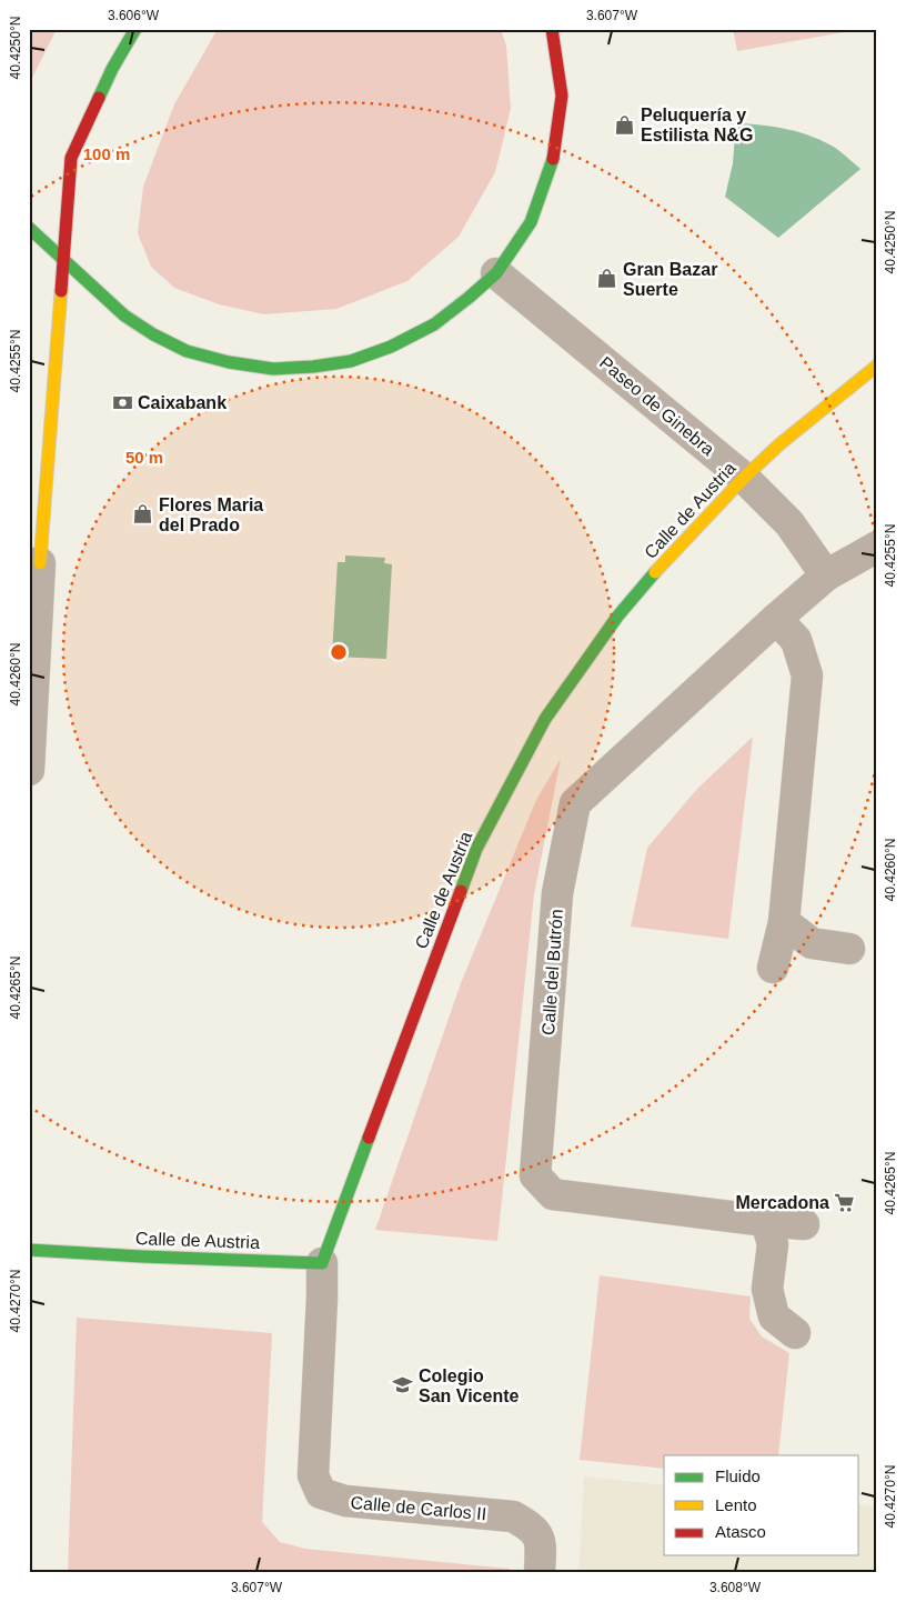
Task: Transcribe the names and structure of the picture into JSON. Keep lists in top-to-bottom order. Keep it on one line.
{"streets":{"street":["Paseo de Ginebra","Calle de Austria","Calle del Butrón","Calle de Carlos II"]},"crossings":[["Paseo de Ginebra","Calle de Austria"],["Paseo de Ginebra","Calle del Butrón"],["Calle de Austria","Calle de Carlos II"]],"places":{"shop":["Peluquería y Estilista N&G","Gran Bazar Suerte","Flores Maria del Prado"],"bank":["Caixabank"],"supermarket":["Mercadona"],"school or university":["Colegio San Vicente"]},"legend":["Fluido","Lento","Atasco"],"coordinates":["3.606°W","3.607°W","40.4250°N","40.4255°N","40.4260°N","40.4265°N","40.4270°N","3.608°W"],"rings":["100 m","50 m"]}
